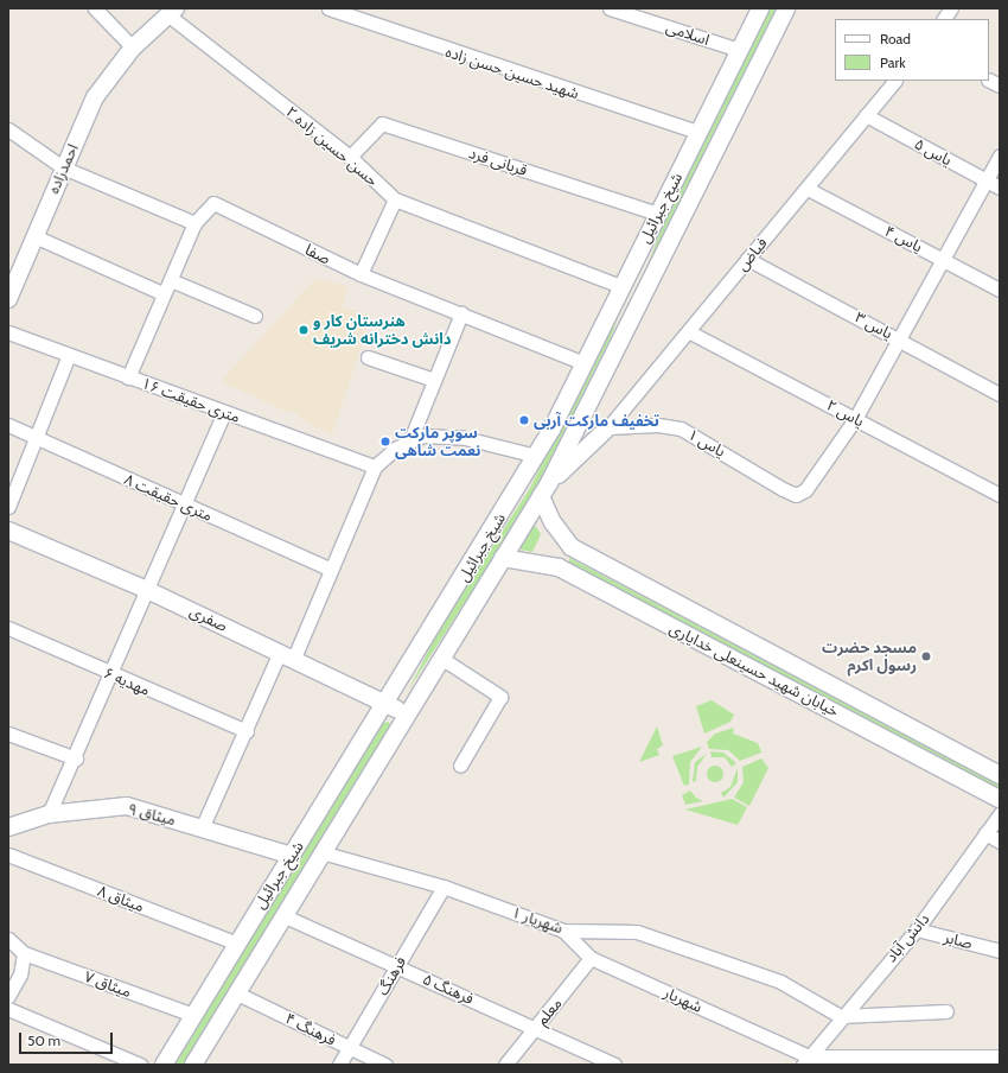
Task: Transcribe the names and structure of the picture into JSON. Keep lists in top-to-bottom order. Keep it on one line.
{"streets":{"street":["اسلامی","شهید حسین حسن زاده","حسن حسین زاده ۲","یاس ۵","قربانی فرد","احمدزاده","شیخ جبرائیل","یاس ۴","صفا","فیاض","یاس ۳","۱۶ متری حقیقت","یاس ۲","یاس ۱","۸ متری حقیقت","صفری","خیابان شهید حسینعلی خدایاری","مهدیه ۶","میثاق ۹","میثاق ۸","شهریار ۱","دانش آباد","صابر","فرهنگ","میثاق ۷","فرهنگ ۵","شهریار","معلم","فرهنگ ۴"]},"crossings":[["اسلامی","شیخ جبرائیل"],["شهید حسین حسن زاده","شیخ جبرائیل"],["حسن حسین زاده ۲","قربانی فرد"],["حسن حسین زاده ۲","احمدزاده"],["حسن حسین زاده ۲","شیخ جبرائیل"],["یاس ۵","فیاض"],["قربانی فرد","شیخ جبرائیل"],["شیخ جبرائیل","صفا"],["شیخ جبرائیل","صفری"],["شیخ جبرائیل","خیابان شهید حسینعلی خدایاری"],["شیخ جبرائیل","میثاق ۹"],["شیخ جبرائیل","میثاق ۸"],["شیخ جبرائیل","شهریار ۱"],["شیخ جبرائیل","میثاق ۷"],["شیخ جبرائیل","فرهنگ ۵"],["شیخ جبرائیل","فرهنگ ۴"],["یاس ۴","فیاض"],["فیاض","یاس ۳"],["فیاض","یاس ۲"],["فیاض","یاس ۱"],["یاس ۲","یاس ۱"],["شهریار ۱","دانش آباد"],["شهریار ۱","فرهنگ"],["شهریار ۱","شهریار"],["دانش آباد","صابر"],["دانش آباد","شهریار"],["فرهنگ","فرهنگ ۵"],["فرهنگ","فرهنگ ۴"],["فرهنگ ۵","معلم"],["شهریار","معلم"]],"places":["هنرستان کار و دانش دخترانه شریف","تخفیف مارکت آربی","سوپر مارکت نعمت شاهی","مسجد حضرت رسول اکرم"],"legend":["Road","Park"],"scale_bar":"50 m"}
